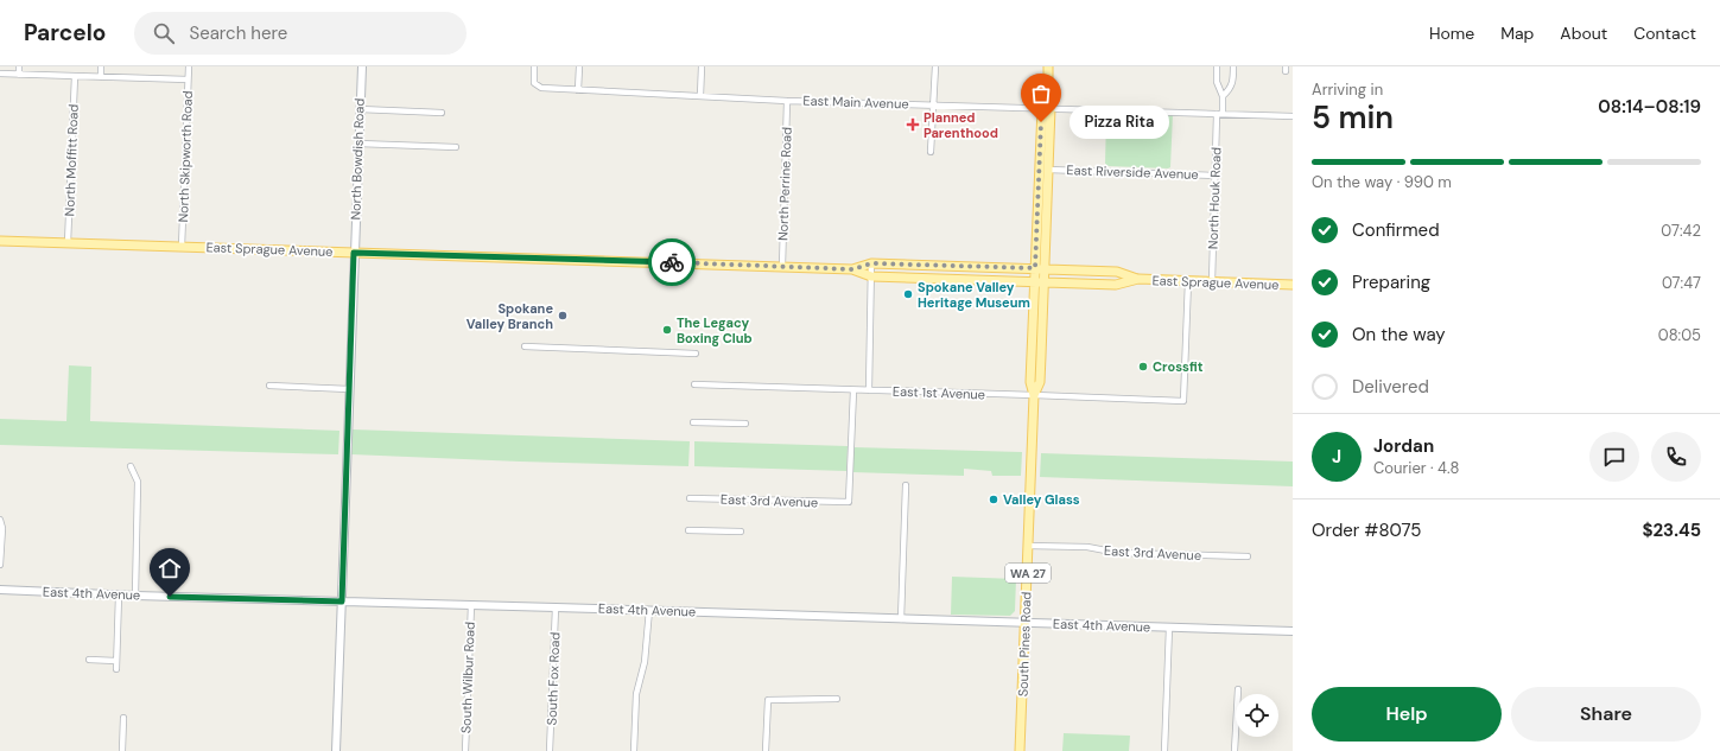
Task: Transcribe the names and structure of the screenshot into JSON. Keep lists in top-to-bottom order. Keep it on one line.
{"streets":{"main road":["East Sprague Avenue","WA 27","South Pines Road"],"street":["East Main Avenue","North Skipworth Road","North Bowdish Road","North Moffitt Road","East Riverside Avenue","North Perrine Road","North Houk Road","East 1st Avenue","East 3rd Avenue","East 4th Avenue","South Wilbur Road","South Fox Road"]},"crossings":[["East Main Avenue","North Perrine Road"],["East Main Avenue","North Houk Road"],["East Main Avenue","WA 27"],["North Skipworth Road","East Sprague Avenue"],["North Bowdish Road","East Sprague Avenue"],["North Bowdish Road","East 4th Avenue"],["North Moffitt Road","East Sprague Avenue"],["East Riverside Avenue","North Houk Road"],["East Riverside Avenue","WA 27"],["North Perrine Road","East Sprague Avenue"],["North Houk Road","East Sprague Avenue"],["East Sprague Avenue","East 1st Avenue"],["East Sprague Avenue","WA 27"],["East Sprague Avenue","South Pines Road"],["East 1st Avenue","East 3rd Avenue"],["East 1st Avenue","South Pines Road"],["East 3rd Avenue","South Pines Road"],["WA 27","South Pines Road"],["East 4th Avenue","South Pines Road"],["East 4th Avenue","South Wilbur Road"],["East 4th Avenue","South Fox Road"]],"places":{"other":["Pizza Rita","Spokane Valley Heritage Museum","Spokane Valley Branch","The Legacy Boxing Club","Crossfit","Valley Glass"],"health":["Planned Parenthood"]},"page":{"header":"Parcelo","search":"Search here","nav":["Home","Map","About","Contact"],"heading":["5 min","Arriving in","08:14–08:19"],"panel":["Jordan","Courier · 4.8","Order #8075","$23.45"],"bubble":"Pizza Rita","bar":"On the way · 990 m","list":[["Confirmed","07:42"],["Preparing","07:47"],["On the way","08:05"],"Delivered"],"round":"J","buttons":["Help","Share"]}}
